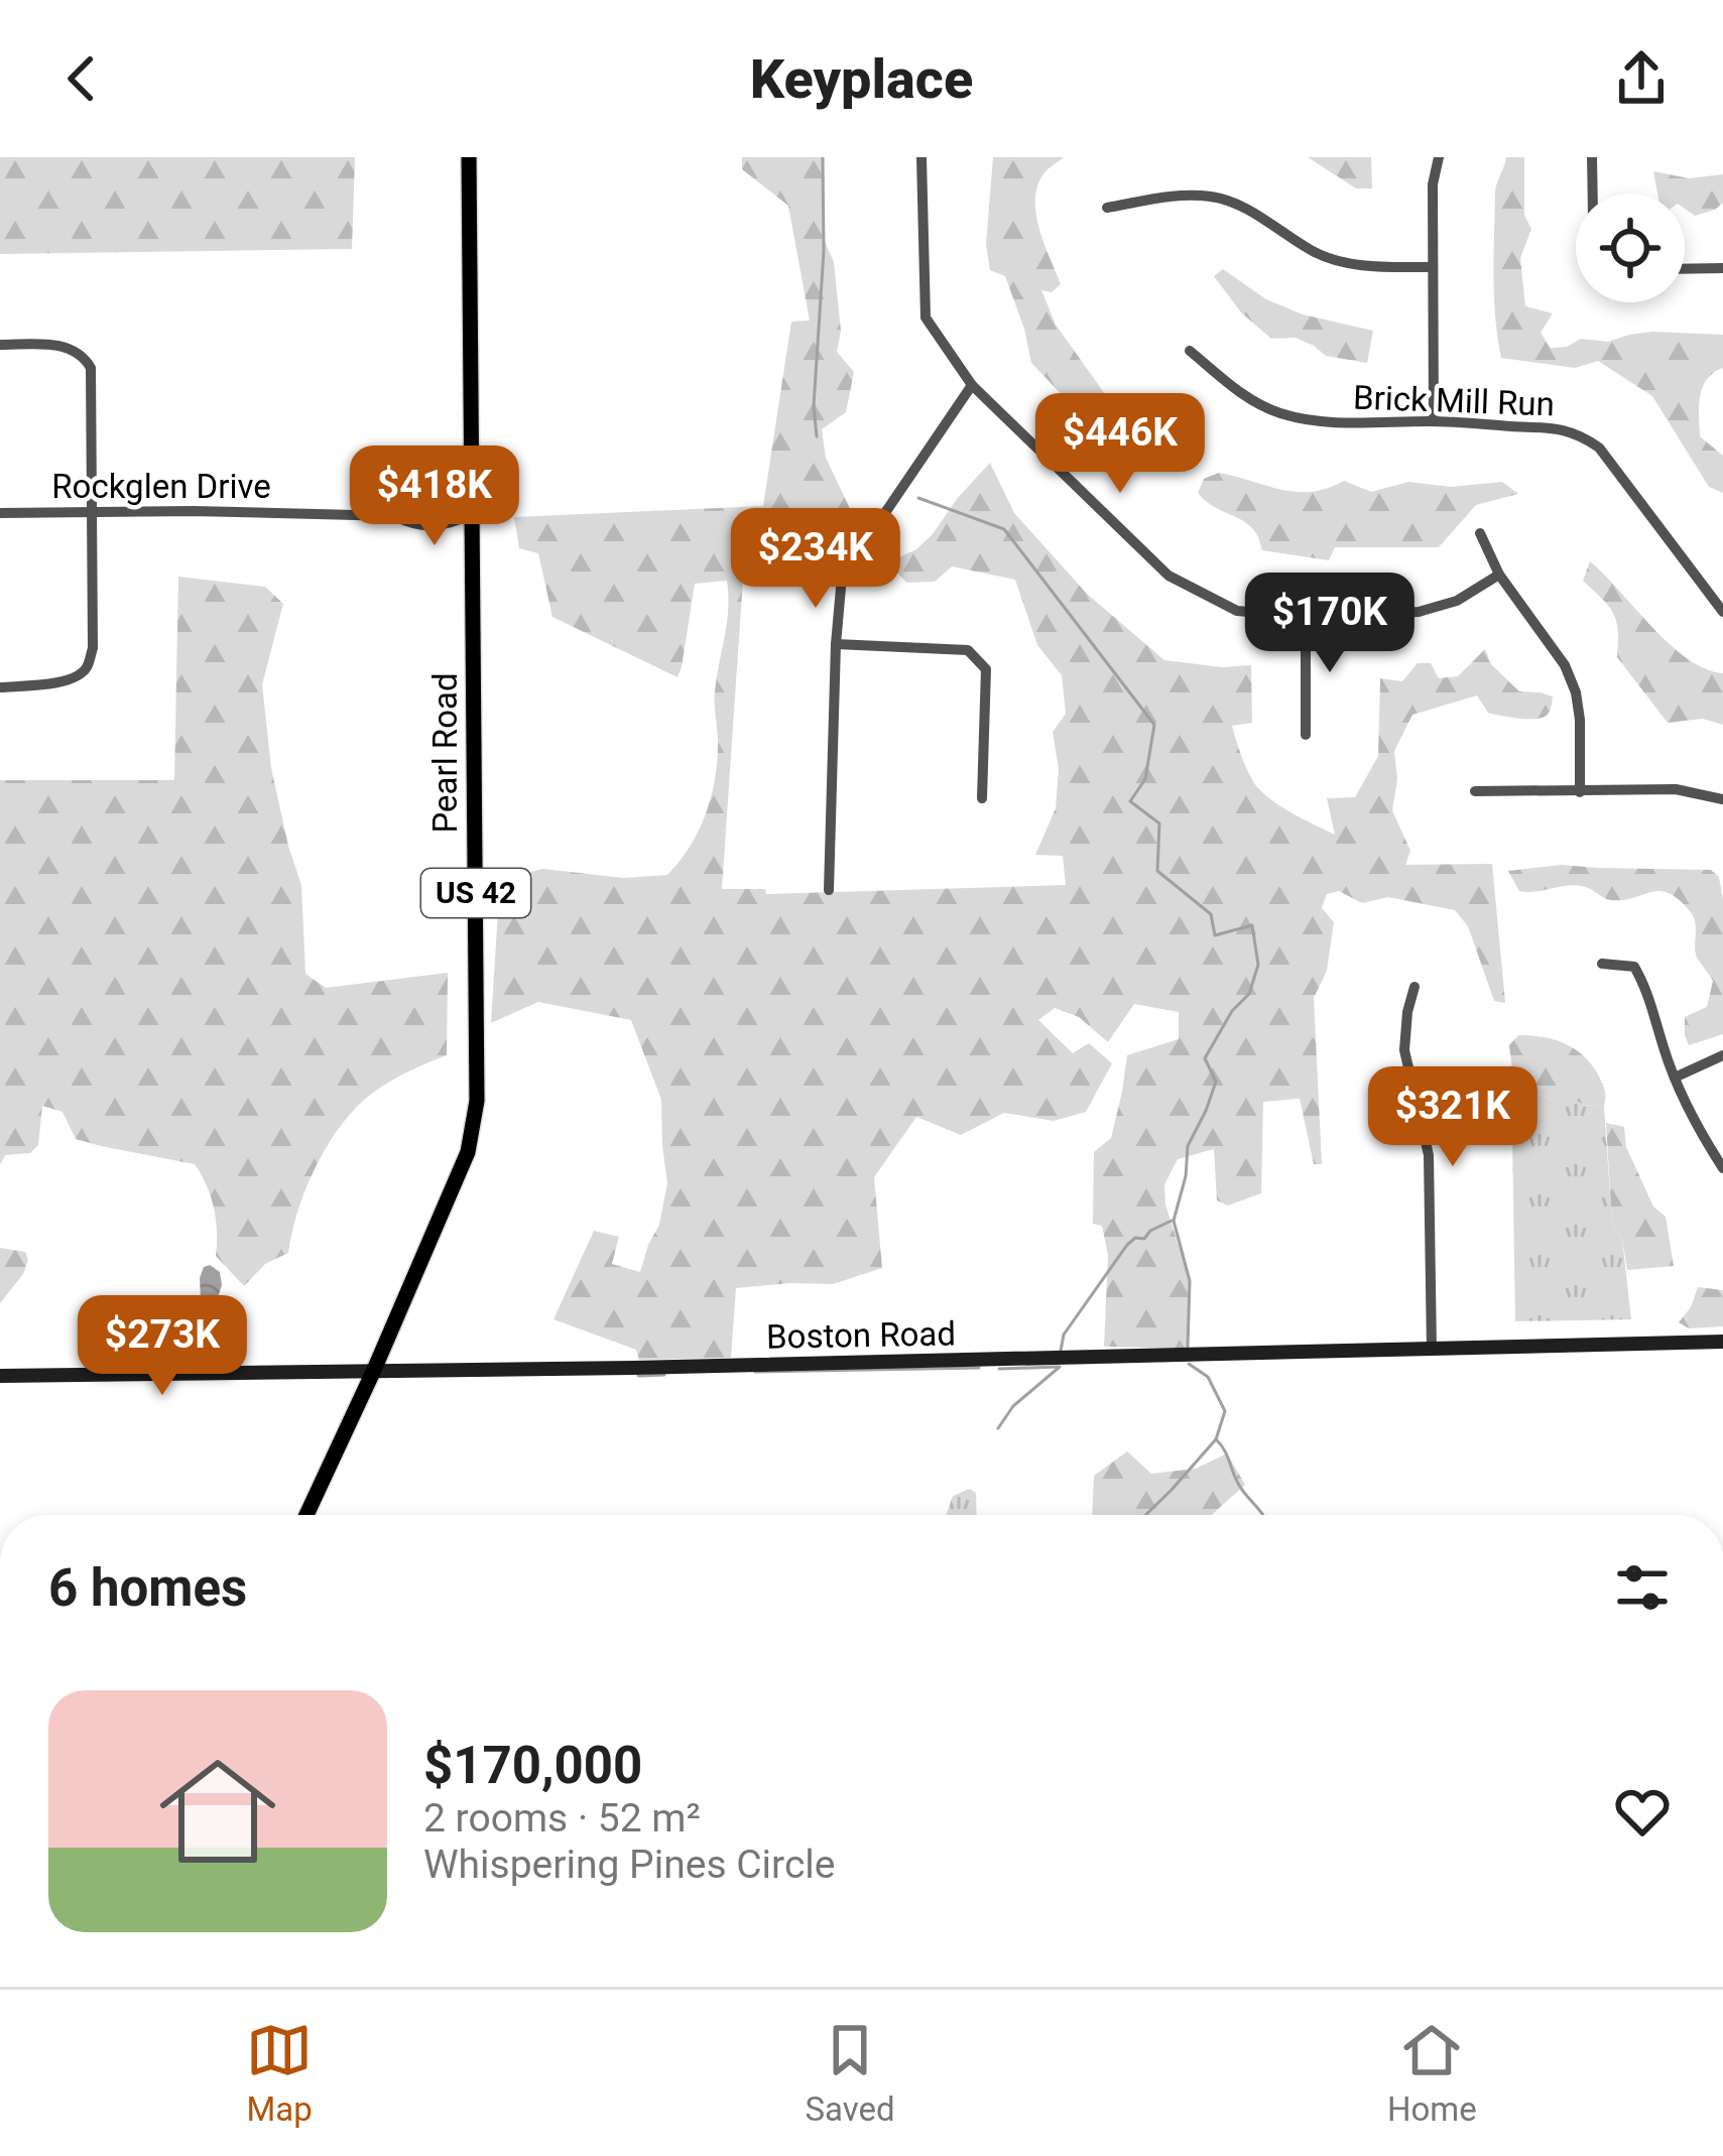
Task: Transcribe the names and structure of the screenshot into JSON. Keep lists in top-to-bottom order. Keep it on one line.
{"streets":{"main road":["Pearl Road","US 42"],"street":["Brick Mill Run","Rockglen Drive","Boston Road"]},"crossings":[["Rockglen Drive","Pearl Road"],["Pearl Road","Boston Road"]],"page":{"header":"Keyplace","price":["$446K","$418K","$234K","$170K","$321K","$273K"],"heading":"6 homes","list":[{"name":"$170,000","note":"2 rooms · 52 m² · Whispering Pines Circle"}],"tabs":["Map","Saved","Home"]}}
